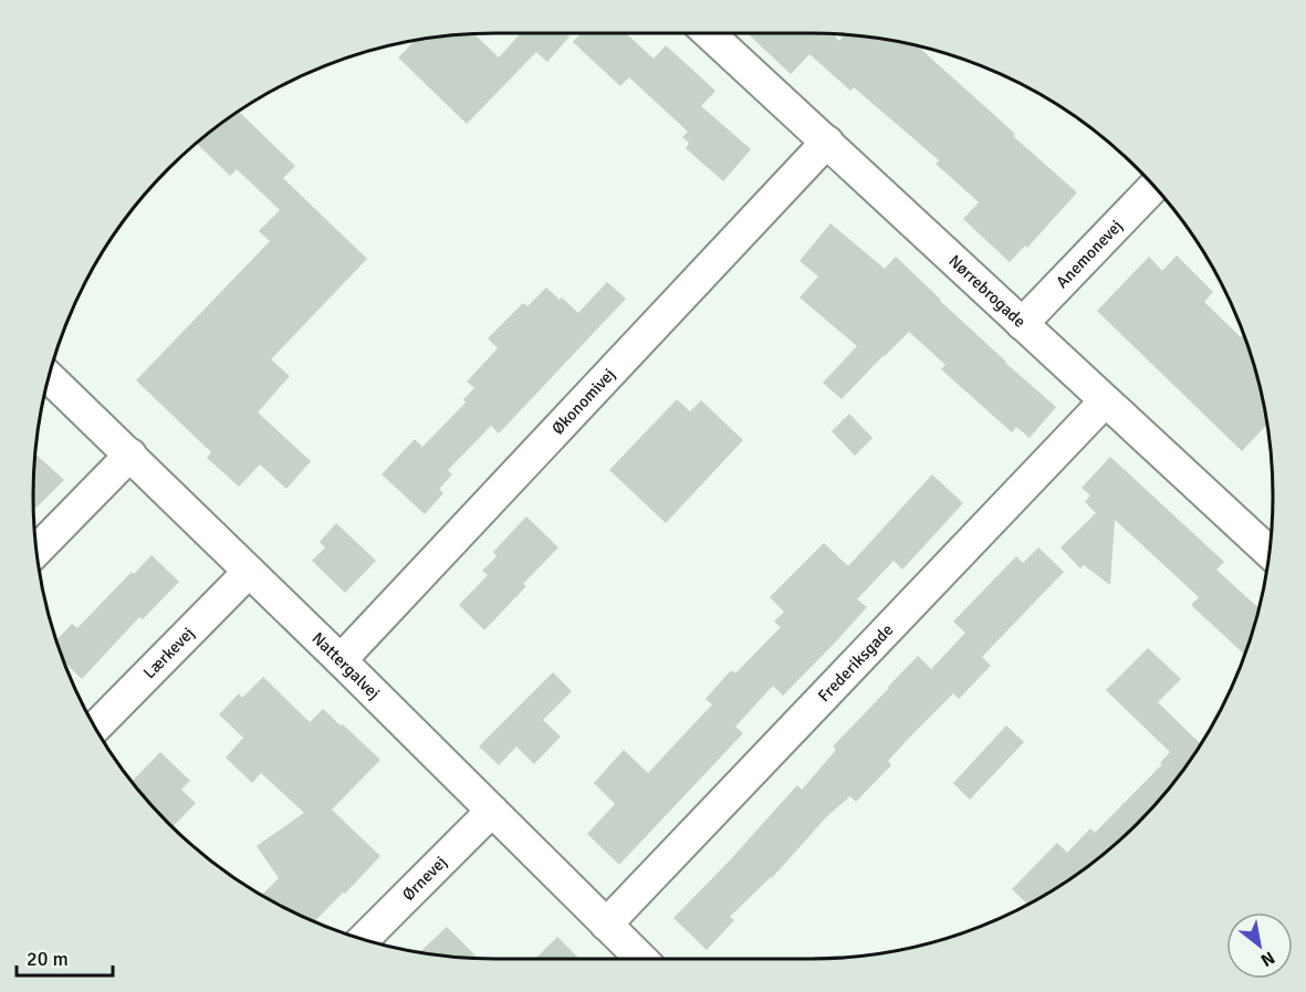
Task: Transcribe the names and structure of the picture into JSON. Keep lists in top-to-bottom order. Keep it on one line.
{"streets":{"street":["Anemonevej","Nørrebrogade","Økonomivej","Lærkevej","Frederiksgade","Nattergalvej","Ørnevej"]},"crossings":[["Anemonevej","Nørrebrogade"],["Nørrebrogade","Økonomivej"],["Nørrebrogade","Frederiksgade"],["Økonomivej","Nattergalvej"],["Lærkevej","Nattergalvej"],["Frederiksgade","Nattergalvej"],["Nattergalvej","Ørnevej"]],"scale_bar":"20 m","north":"bottom right"}
